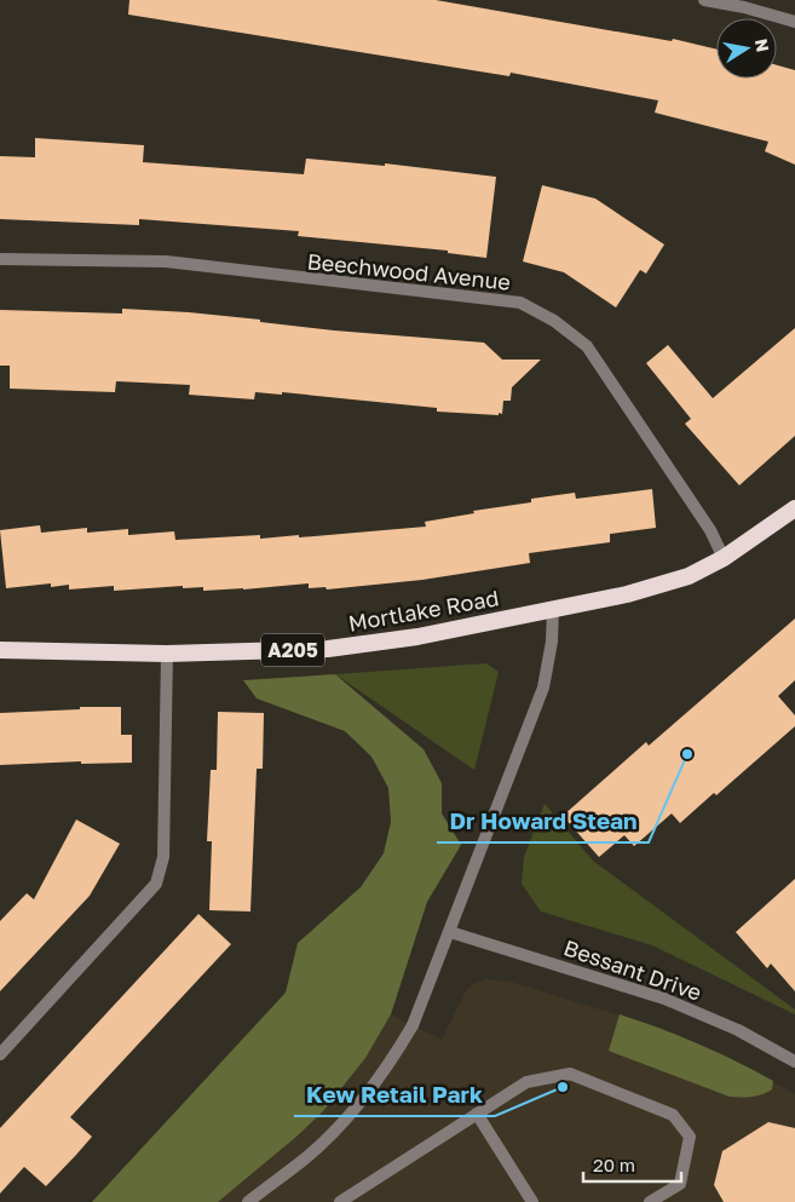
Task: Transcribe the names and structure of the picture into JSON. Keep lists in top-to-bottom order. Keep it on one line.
{"streets":{"highway":["Mortlake Road","A205"],"street":["Beechwood Avenue","Bessant Drive"]},"crossings":[["Beechwood Avenue","Mortlake Road"]],"places":["Dr Howard Stean","Kew Retail Park"],"scale_bar":"20 m","north":"right"}
